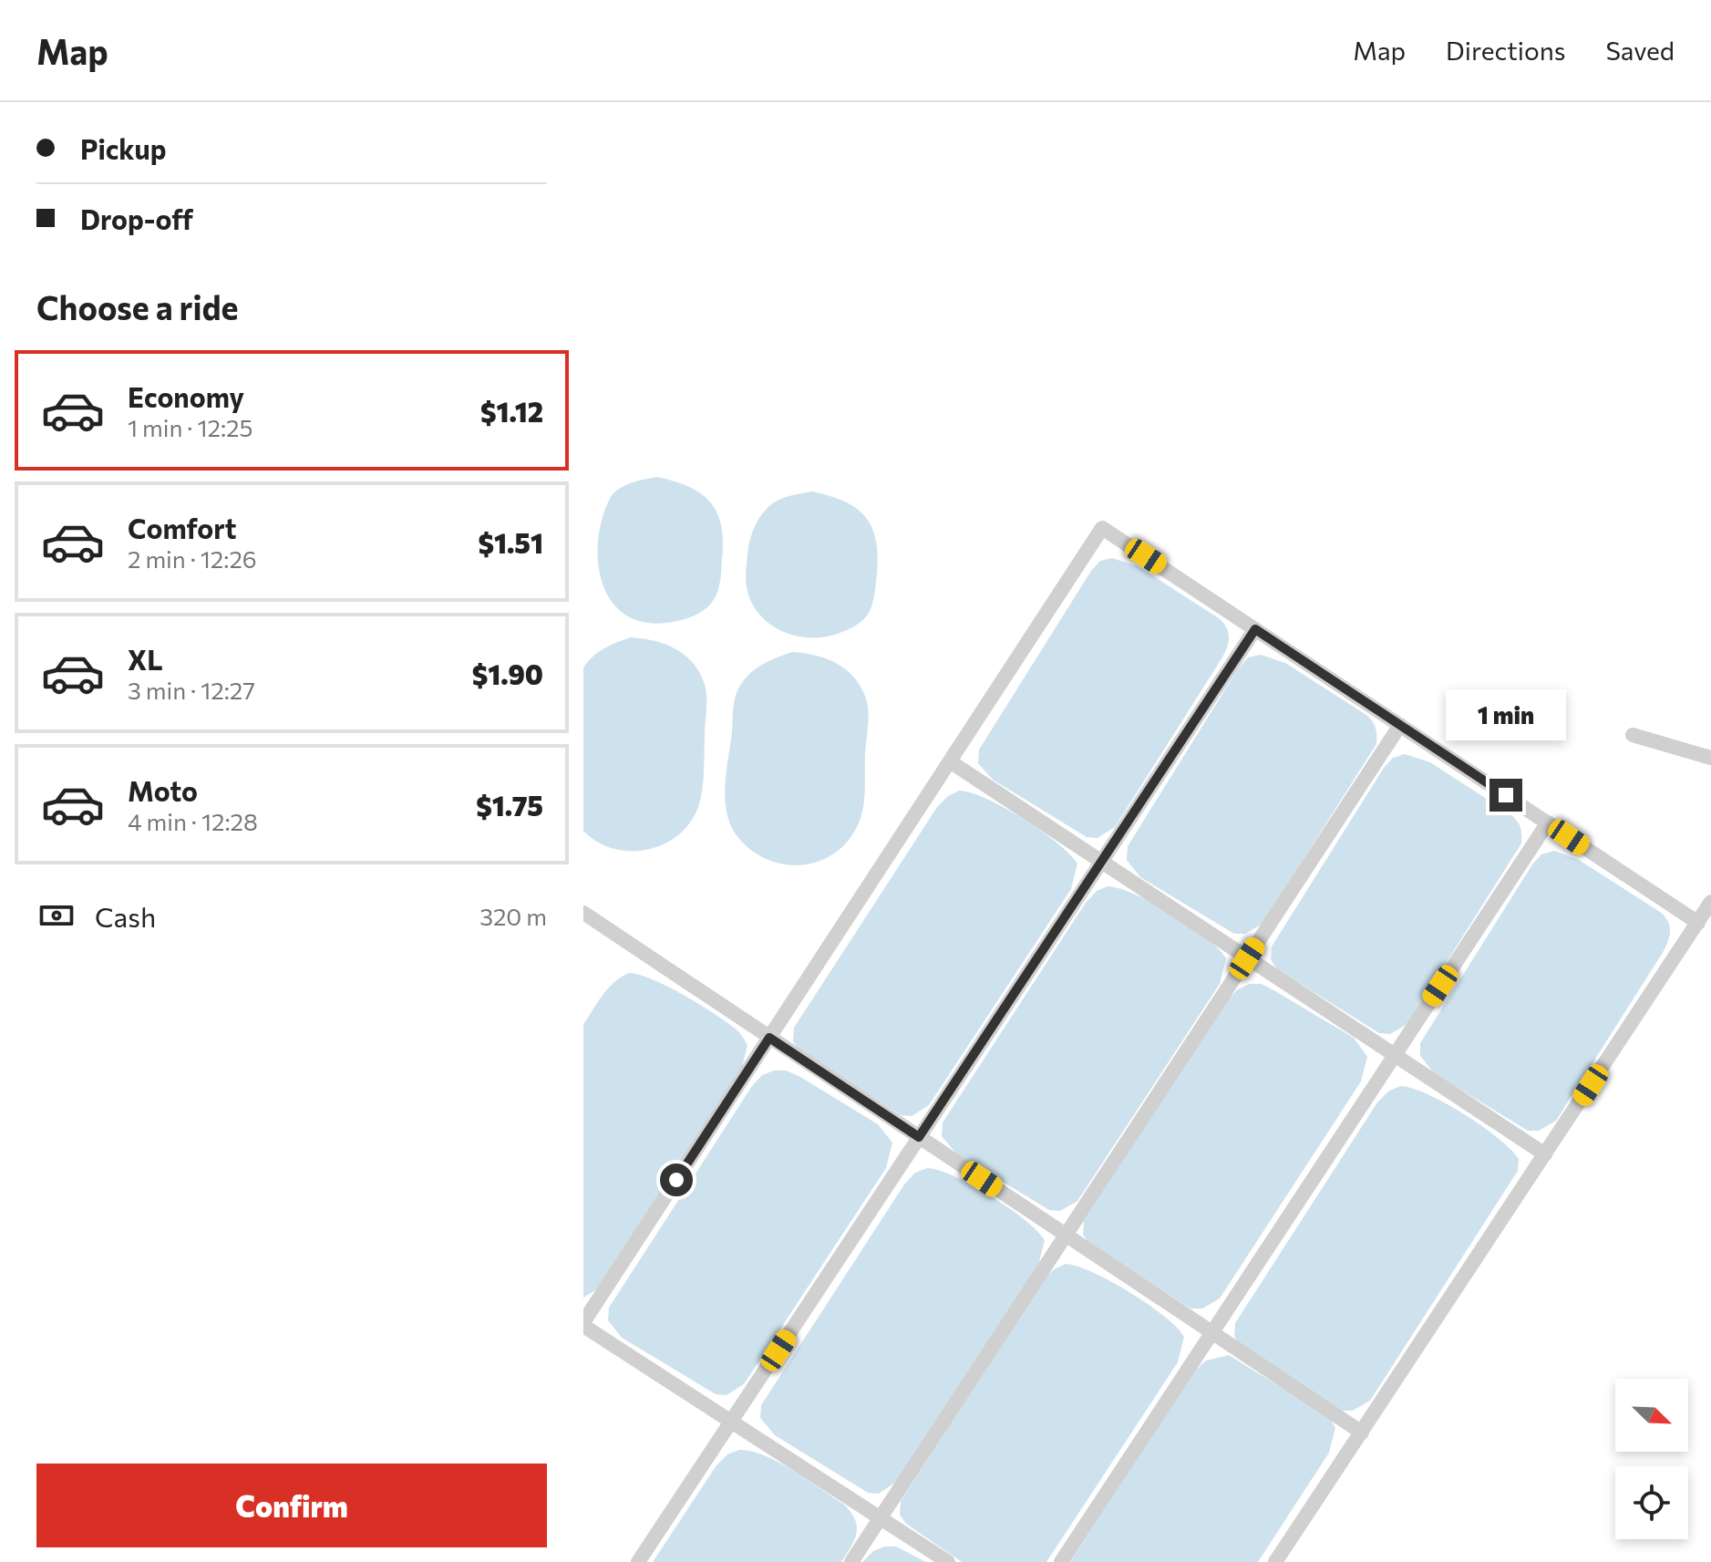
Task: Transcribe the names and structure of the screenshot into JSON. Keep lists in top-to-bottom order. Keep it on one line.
{"north":"bottom right","page":{"header":"Map","nav":["Map","Directions","Saved"],"banner":["Pickup","Drop-off"],"heading":"Choose a ride","list":[{"name":"Economy","note":"1 min · 12:25","value":"$1.12"},{"name":"Comfort","note":"2 min · 12:26","value":"$1.51"},{"name":"XL","note":"3 min · 12:27","value":"$1.90"},{"name":"Moto","note":"4 min · 12:28","value":"$1.75"}],"bubble":"1 min","pay":["Cash","320 m"],"buttons":"Confirm"}}
